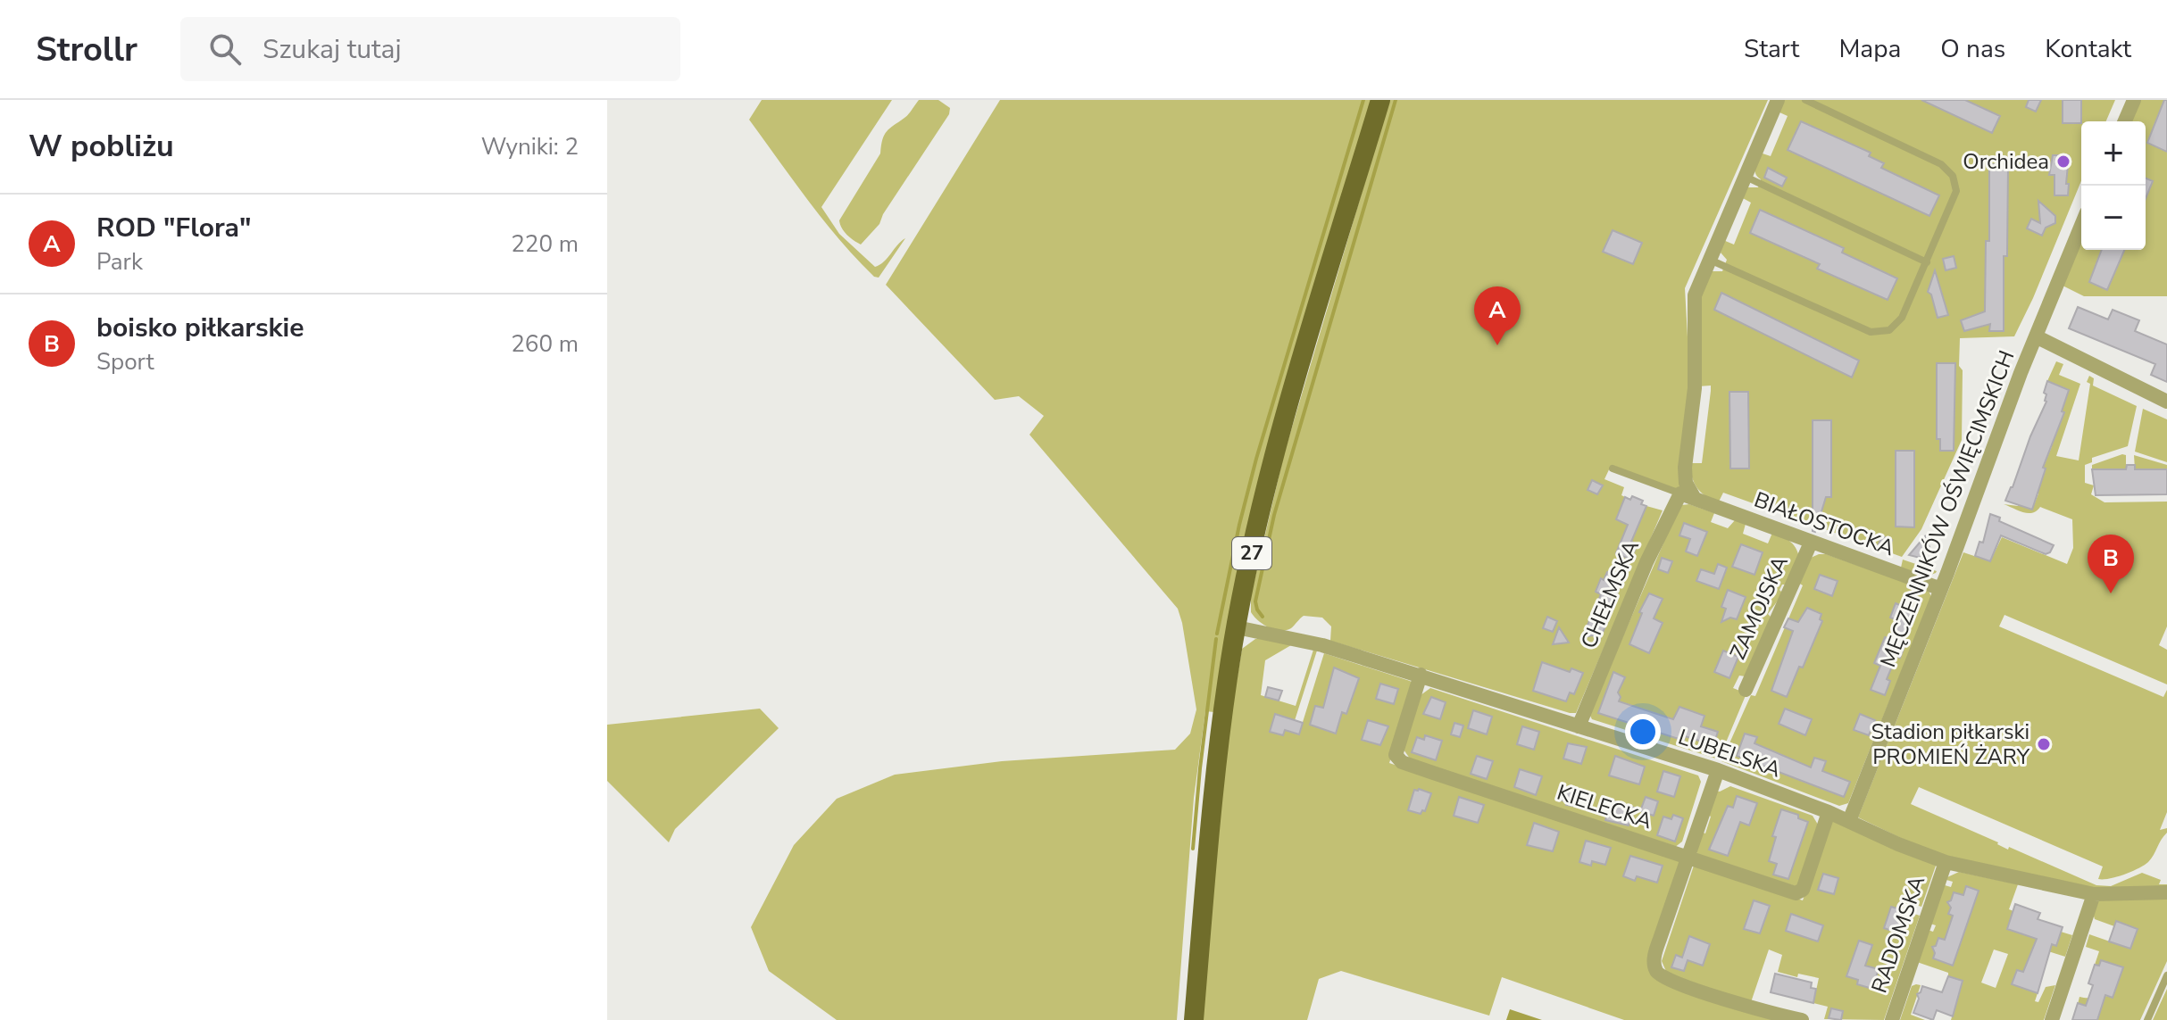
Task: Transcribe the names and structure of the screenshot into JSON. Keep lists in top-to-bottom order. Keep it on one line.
{"streets":{"main road":["27"],"street":["MĘCZENNIKÓW OŚWIĘCIMSKICH","BIAŁOSTOCKA","CHEŁMSKA","ZAMOJSKA","LUBELSKA","KIELECKA","RADOMSKA"]},"crossings":[["MĘCZENNIKÓW OŚWIĘCIMSKICH","BIAŁOSTOCKA"],["MĘCZENNIKÓW OŚWIĘCIMSKICH","LUBELSKA"],["BIAŁOSTOCKA","CHEŁMSKA"],["BIAŁOSTOCKA","ZAMOJSKA"],["27","LUBELSKA"],["CHEŁMSKA","LUBELSKA"],["LUBELSKA","KIELECKA"],["LUBELSKA","RADOMSKA"]],"places":["Orchidea","Stadion piłkarski PROMIEŃ ŻARY"],"page":{"header":"Strollr","search":"Szukaj tutaj","nav":["Start","Mapa","O nas","Kontakt"],"heading":["W pobliżu","Wyniki: 2"],"map_buttons":["+","−"],"list":[{"mark":"A","name":"ROD \"Flora\"","note":"Park","value":"220 m"},{"mark":"B","name":"boisko piłkarskie","note":"Sport","value":"260 m"}],"pins":["A","B"]}}
